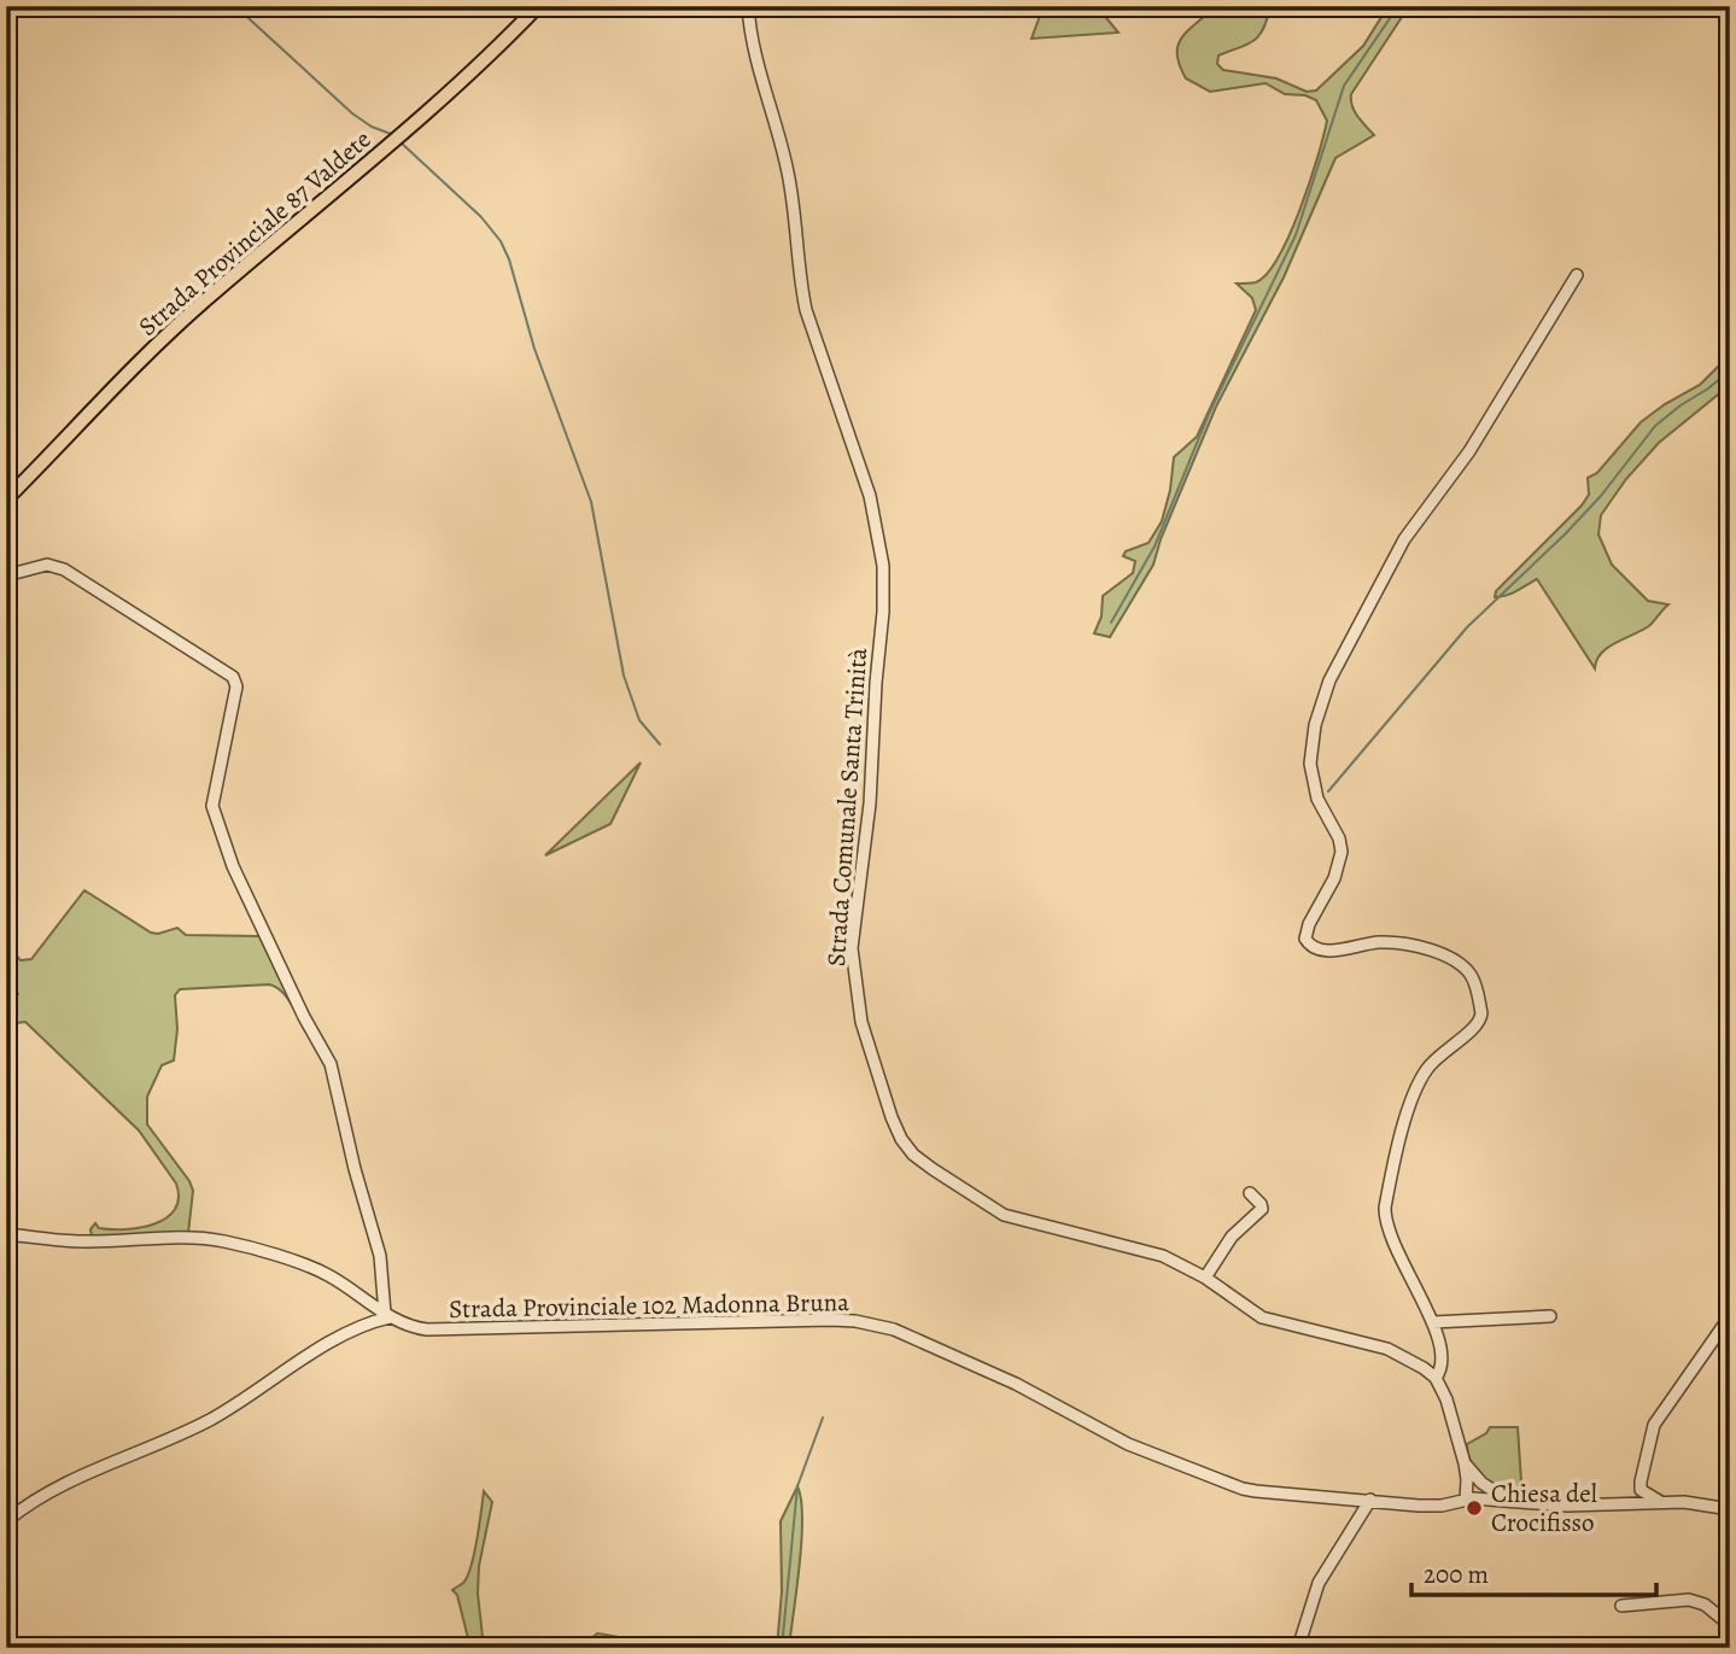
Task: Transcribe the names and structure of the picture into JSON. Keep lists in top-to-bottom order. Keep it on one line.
{"streets":{"main road":["Strada Provinciale 87 Valdete"],"street":["Strada Comunale Santa Trinità","Strada Provinciale 102 Madonna Bruna"]},"places":["Chiesa del Crocifisso"],"scale_bar":"200 m"}
